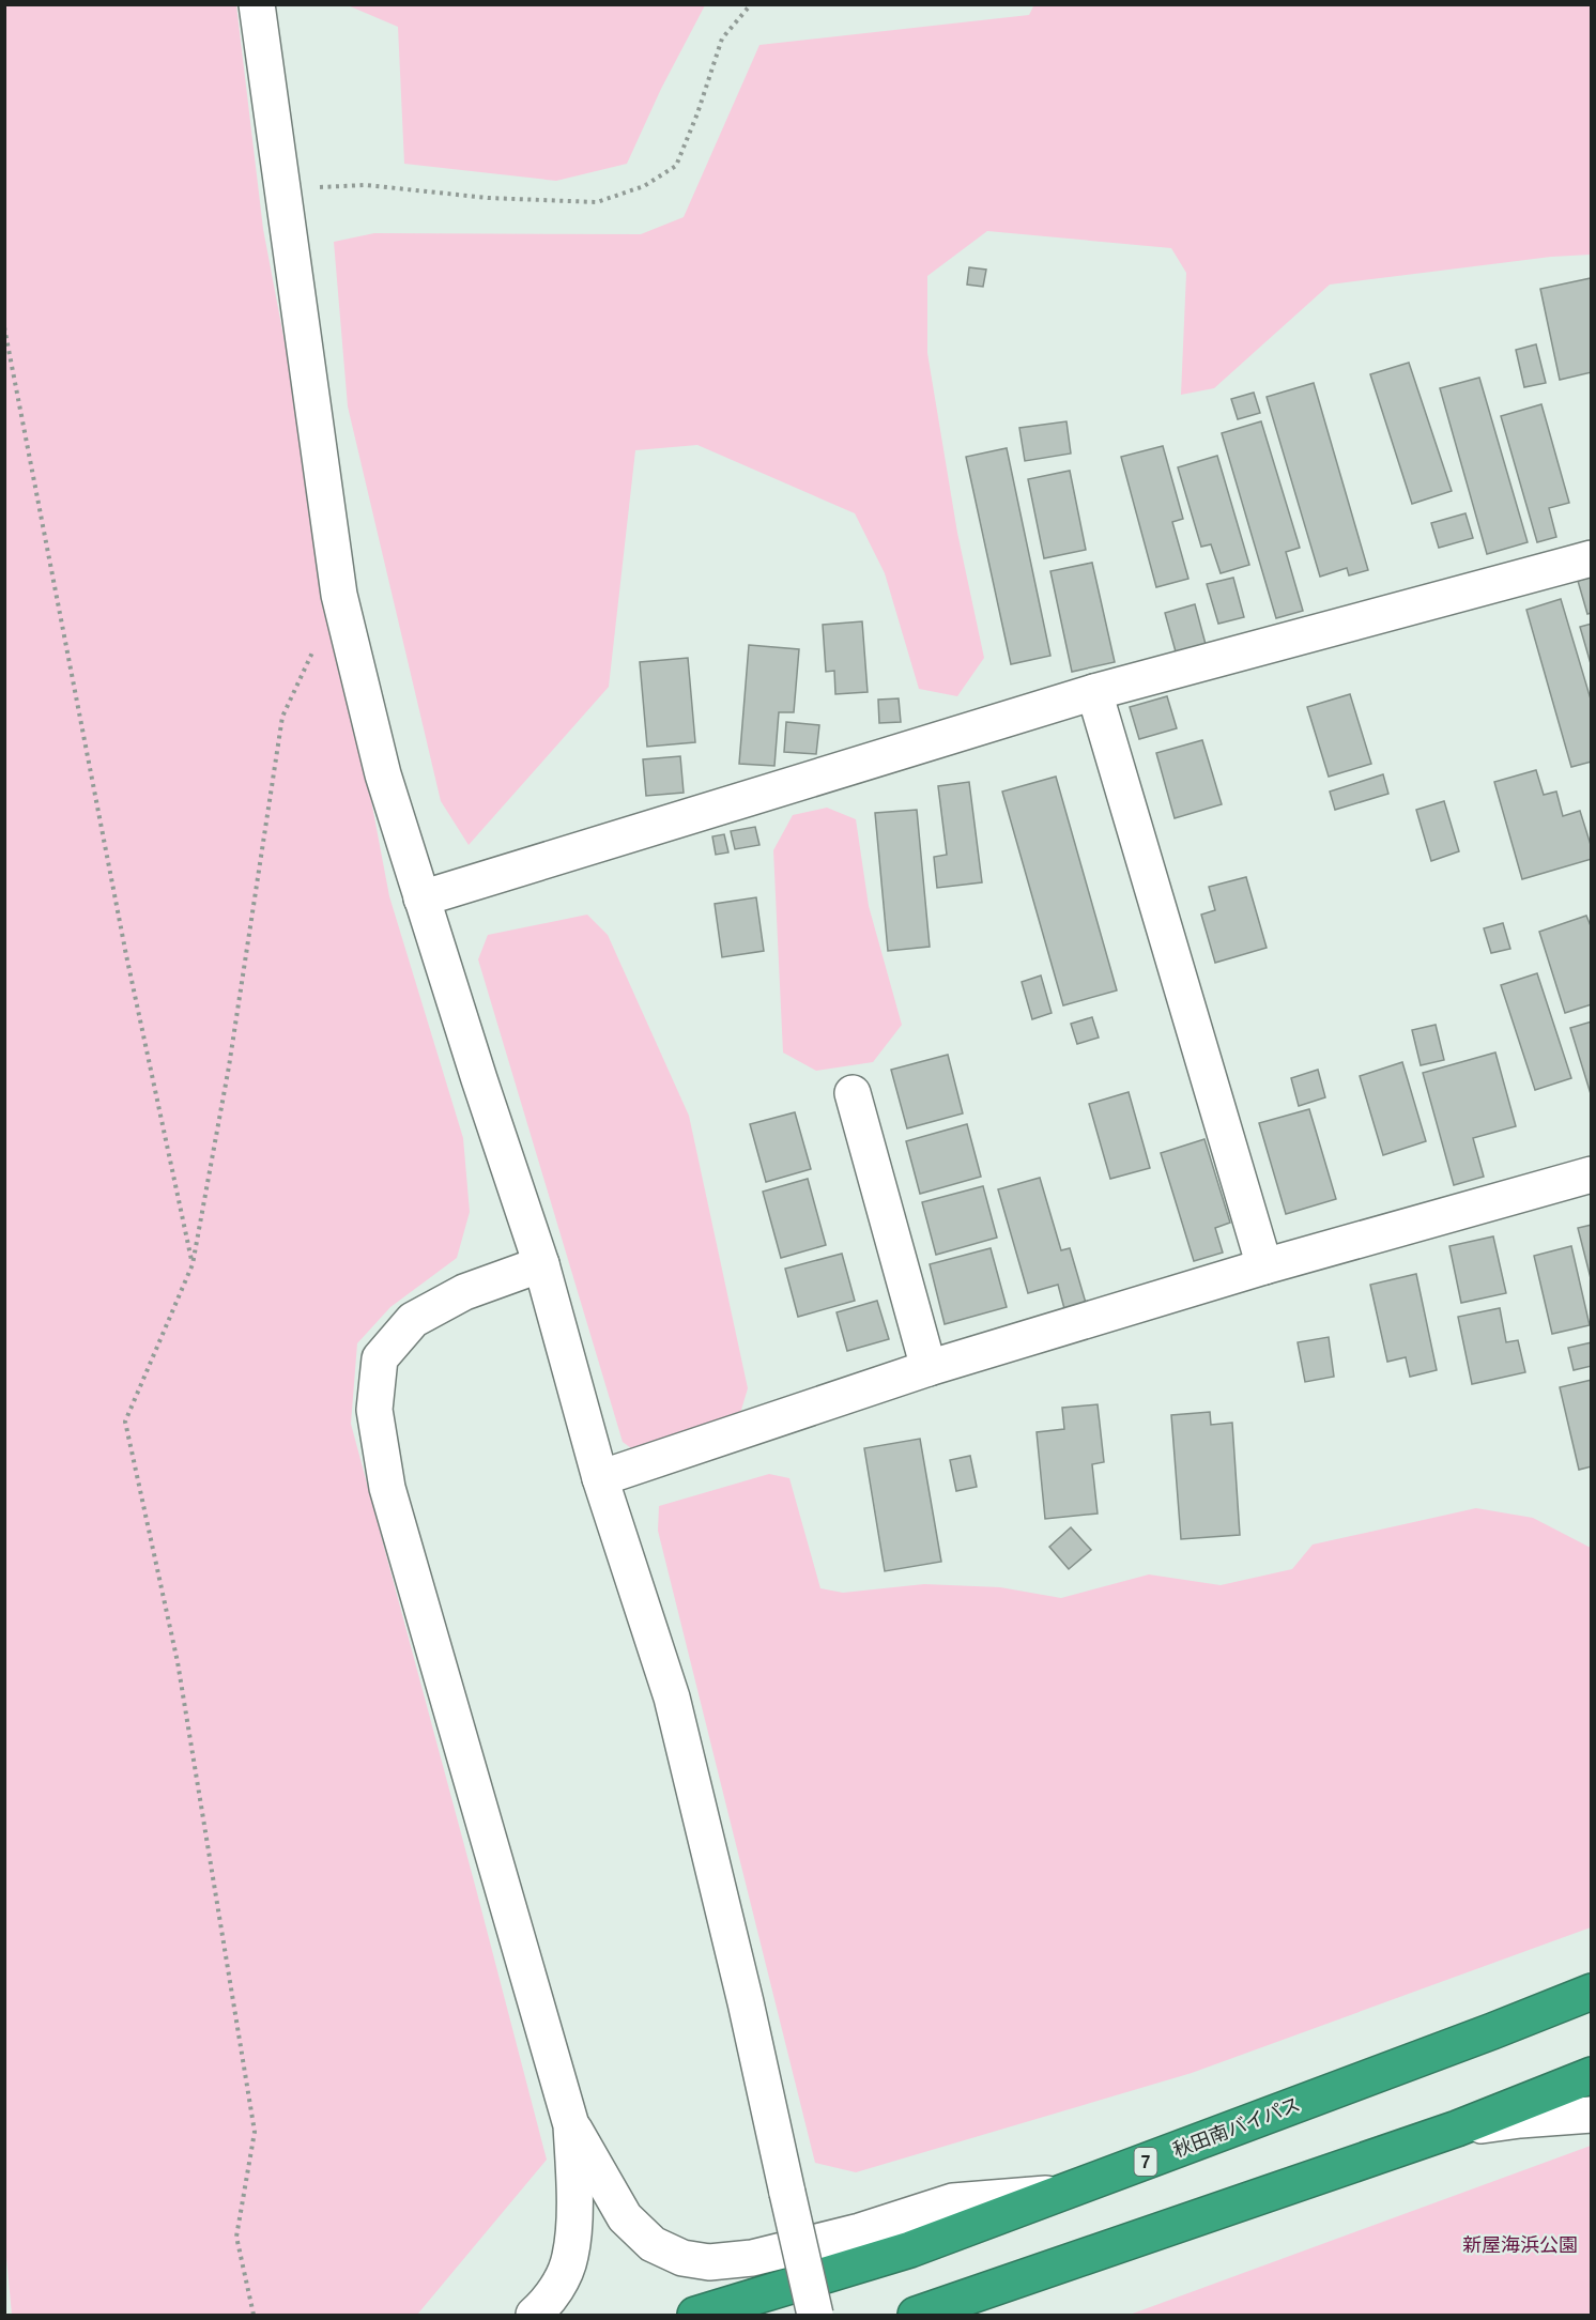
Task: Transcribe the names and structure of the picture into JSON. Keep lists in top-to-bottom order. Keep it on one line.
{"streets":{"highway":["秋田南バイパス","7"]},"parks":["新屋海浜公園"]}
